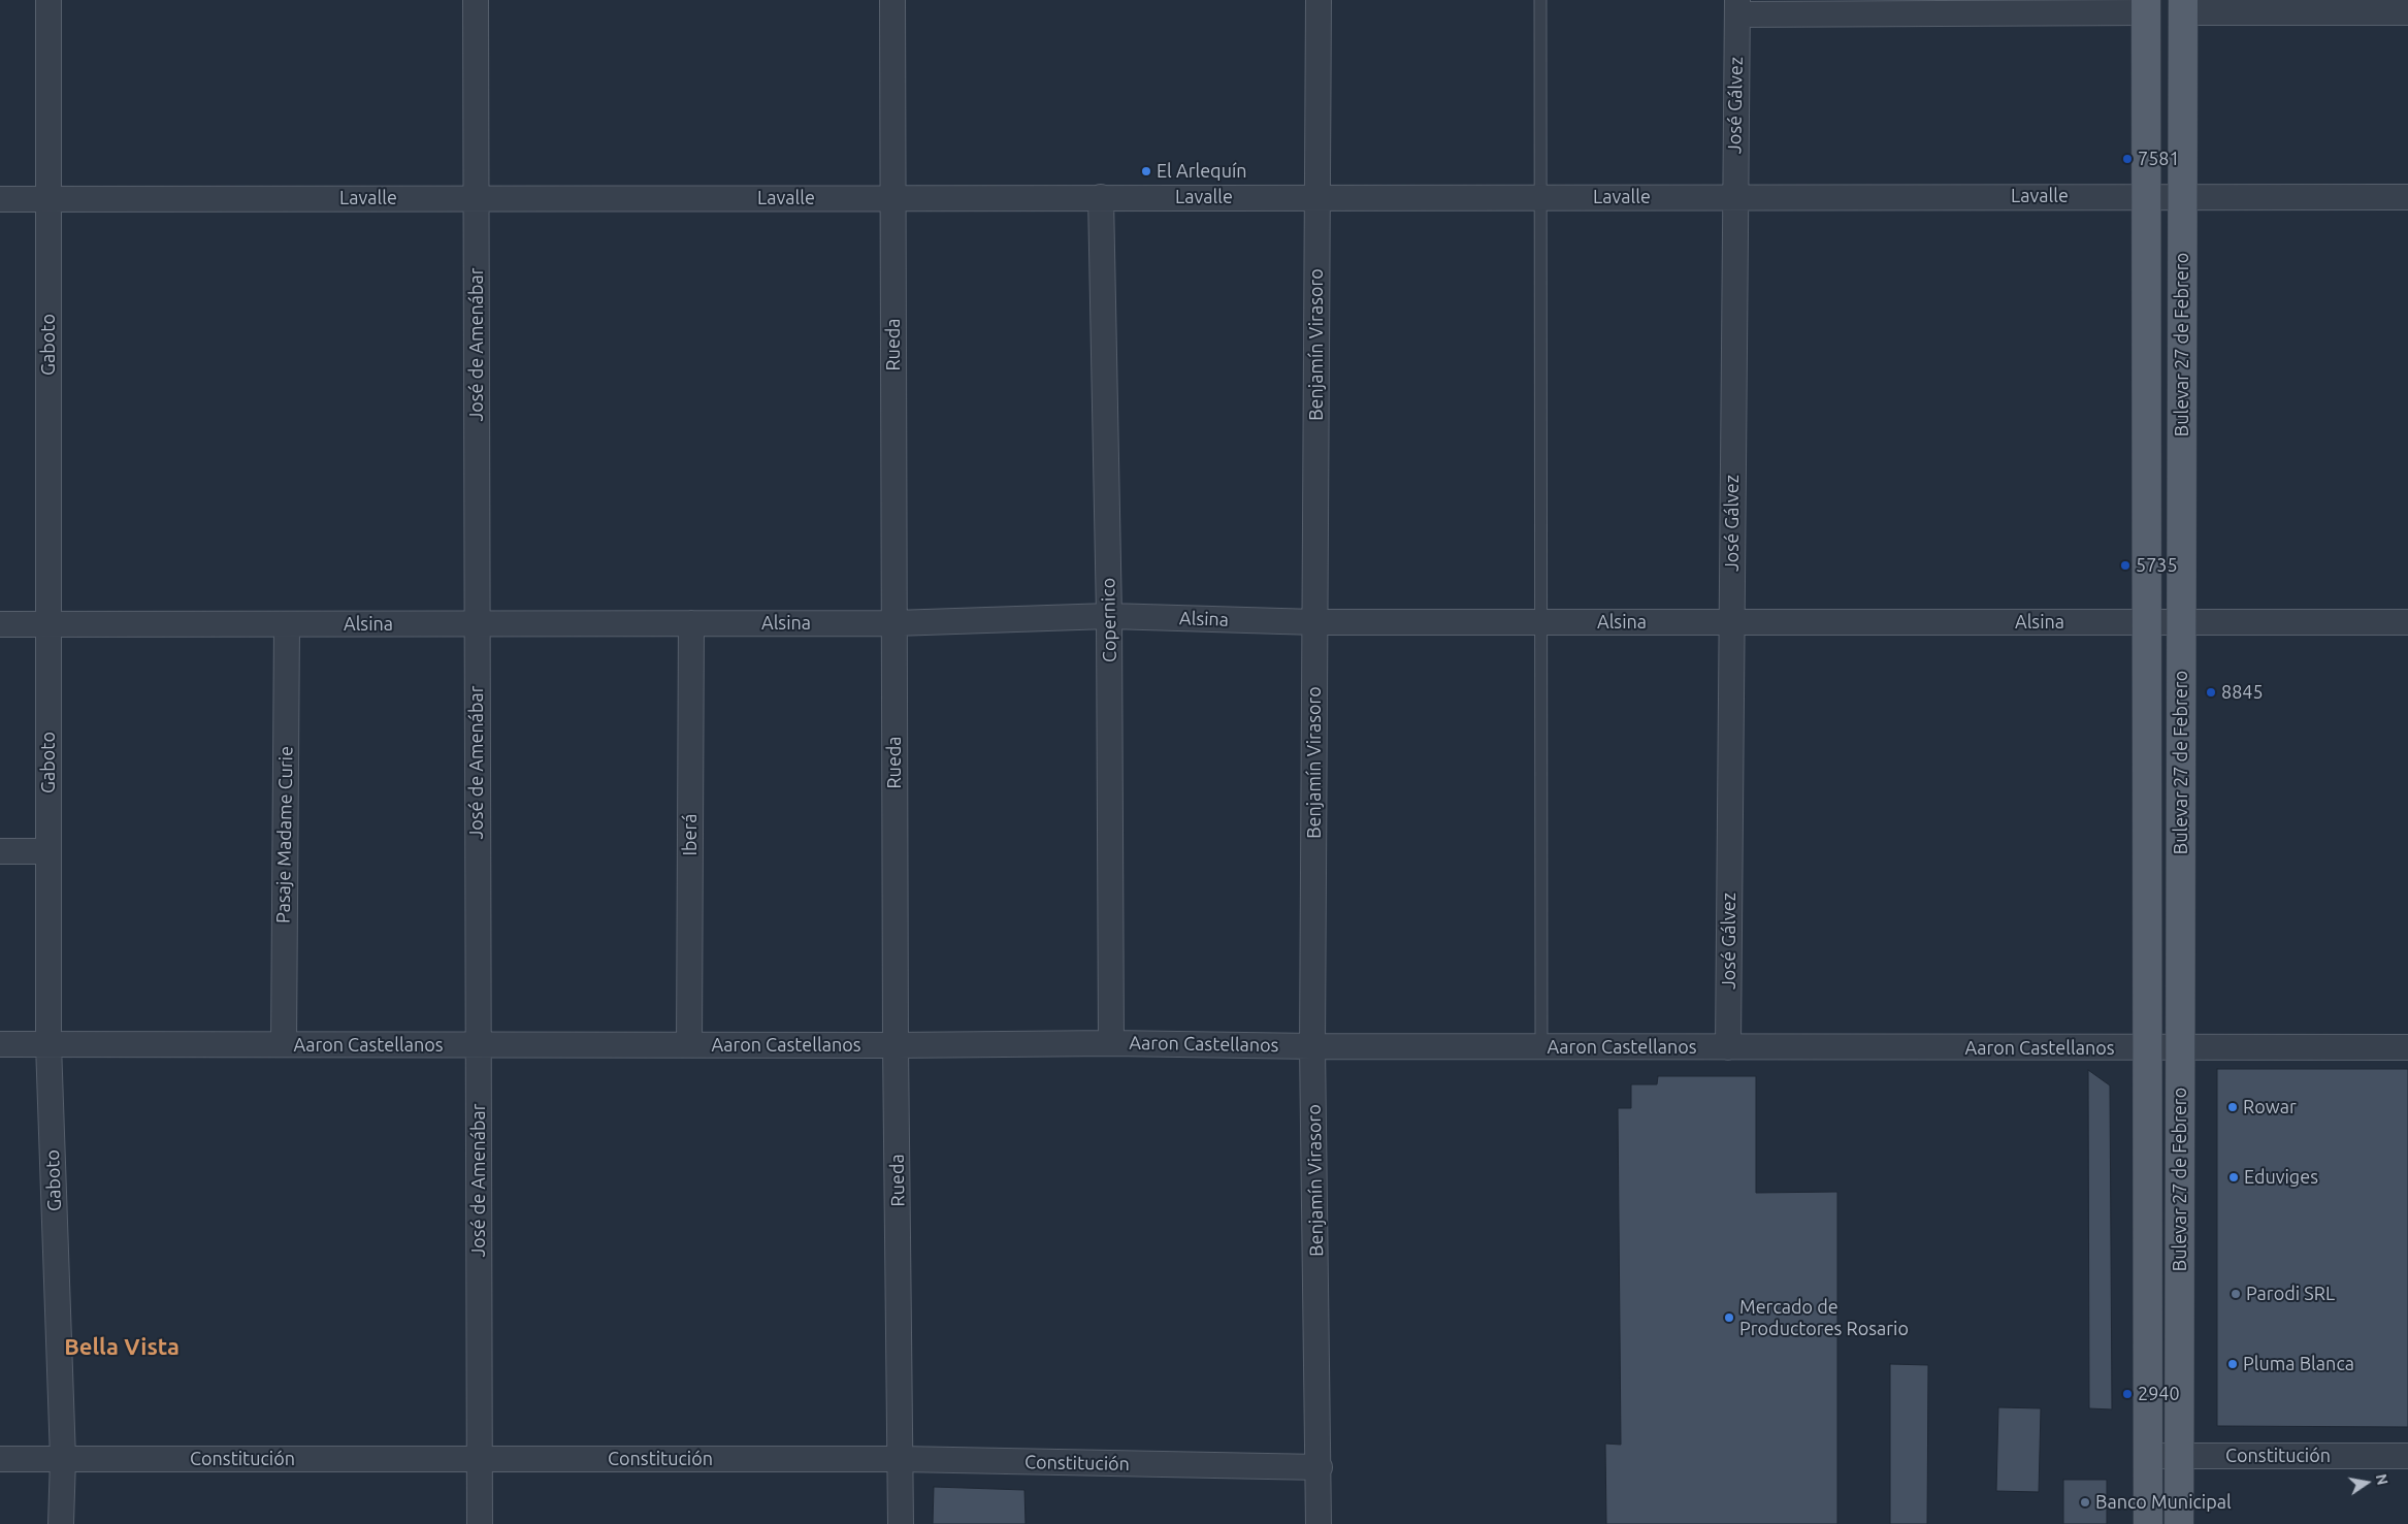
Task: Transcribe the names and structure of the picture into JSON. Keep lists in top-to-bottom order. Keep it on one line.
{"streets":{"main road":["Bulevar 27 de Febrero"],"street":["José Gálvez","Lavalle","Gaboto","José de Amenábar","Rueda","Benjamín Virasoro","Alsina","Copernico","Pasaje Madame Curie","Iberá","Aaron Castellanos","Constitución"]},"crossings":[["José Gálvez","Lavalle"],["José Gálvez","Alsina"],["José Gálvez","Aaron Castellanos"],["Lavalle","Gaboto"],["Lavalle","José de Amenábar"],["Lavalle","Rueda"],["Lavalle","Benjamín Virasoro"],["Lavalle","Bulevar 27 de Febrero"],["Lavalle","Copernico"],["Gaboto","Alsina"],["Gaboto","Aaron Castellanos"],["Gaboto","Constitución"],["José de Amenábar","Alsina"],["José de Amenábar","Aaron Castellanos"],["José de Amenábar","Constitución"],["Rueda","Alsina"],["Rueda","Aaron Castellanos"],["Rueda","Constitución"],["Benjamín Virasoro","Alsina"],["Benjamín Virasoro","Aaron Castellanos"],["Benjamín Virasoro","Constitución"],["Bulevar 27 de Febrero","Alsina"],["Bulevar 27 de Febrero","Aaron Castellanos"],["Bulevar 27 de Febrero","Constitución"],["Alsina","Copernico"],["Alsina","Pasaje Madame Curie"],["Alsina","Iberá"],["Copernico","Aaron Castellanos"],["Pasaje Madame Curie","Aaron Castellanos"],["Iberá","Aaron Castellanos"]],"districts":["Bella Vista"],"places":["7581","El Arlequín","5735","8845","Rowar","Eduviges","Parodi SRL","Mercado de Productores Rosario","Pluma Blanca","2940","Banco Municipal"],"north":"right"}
